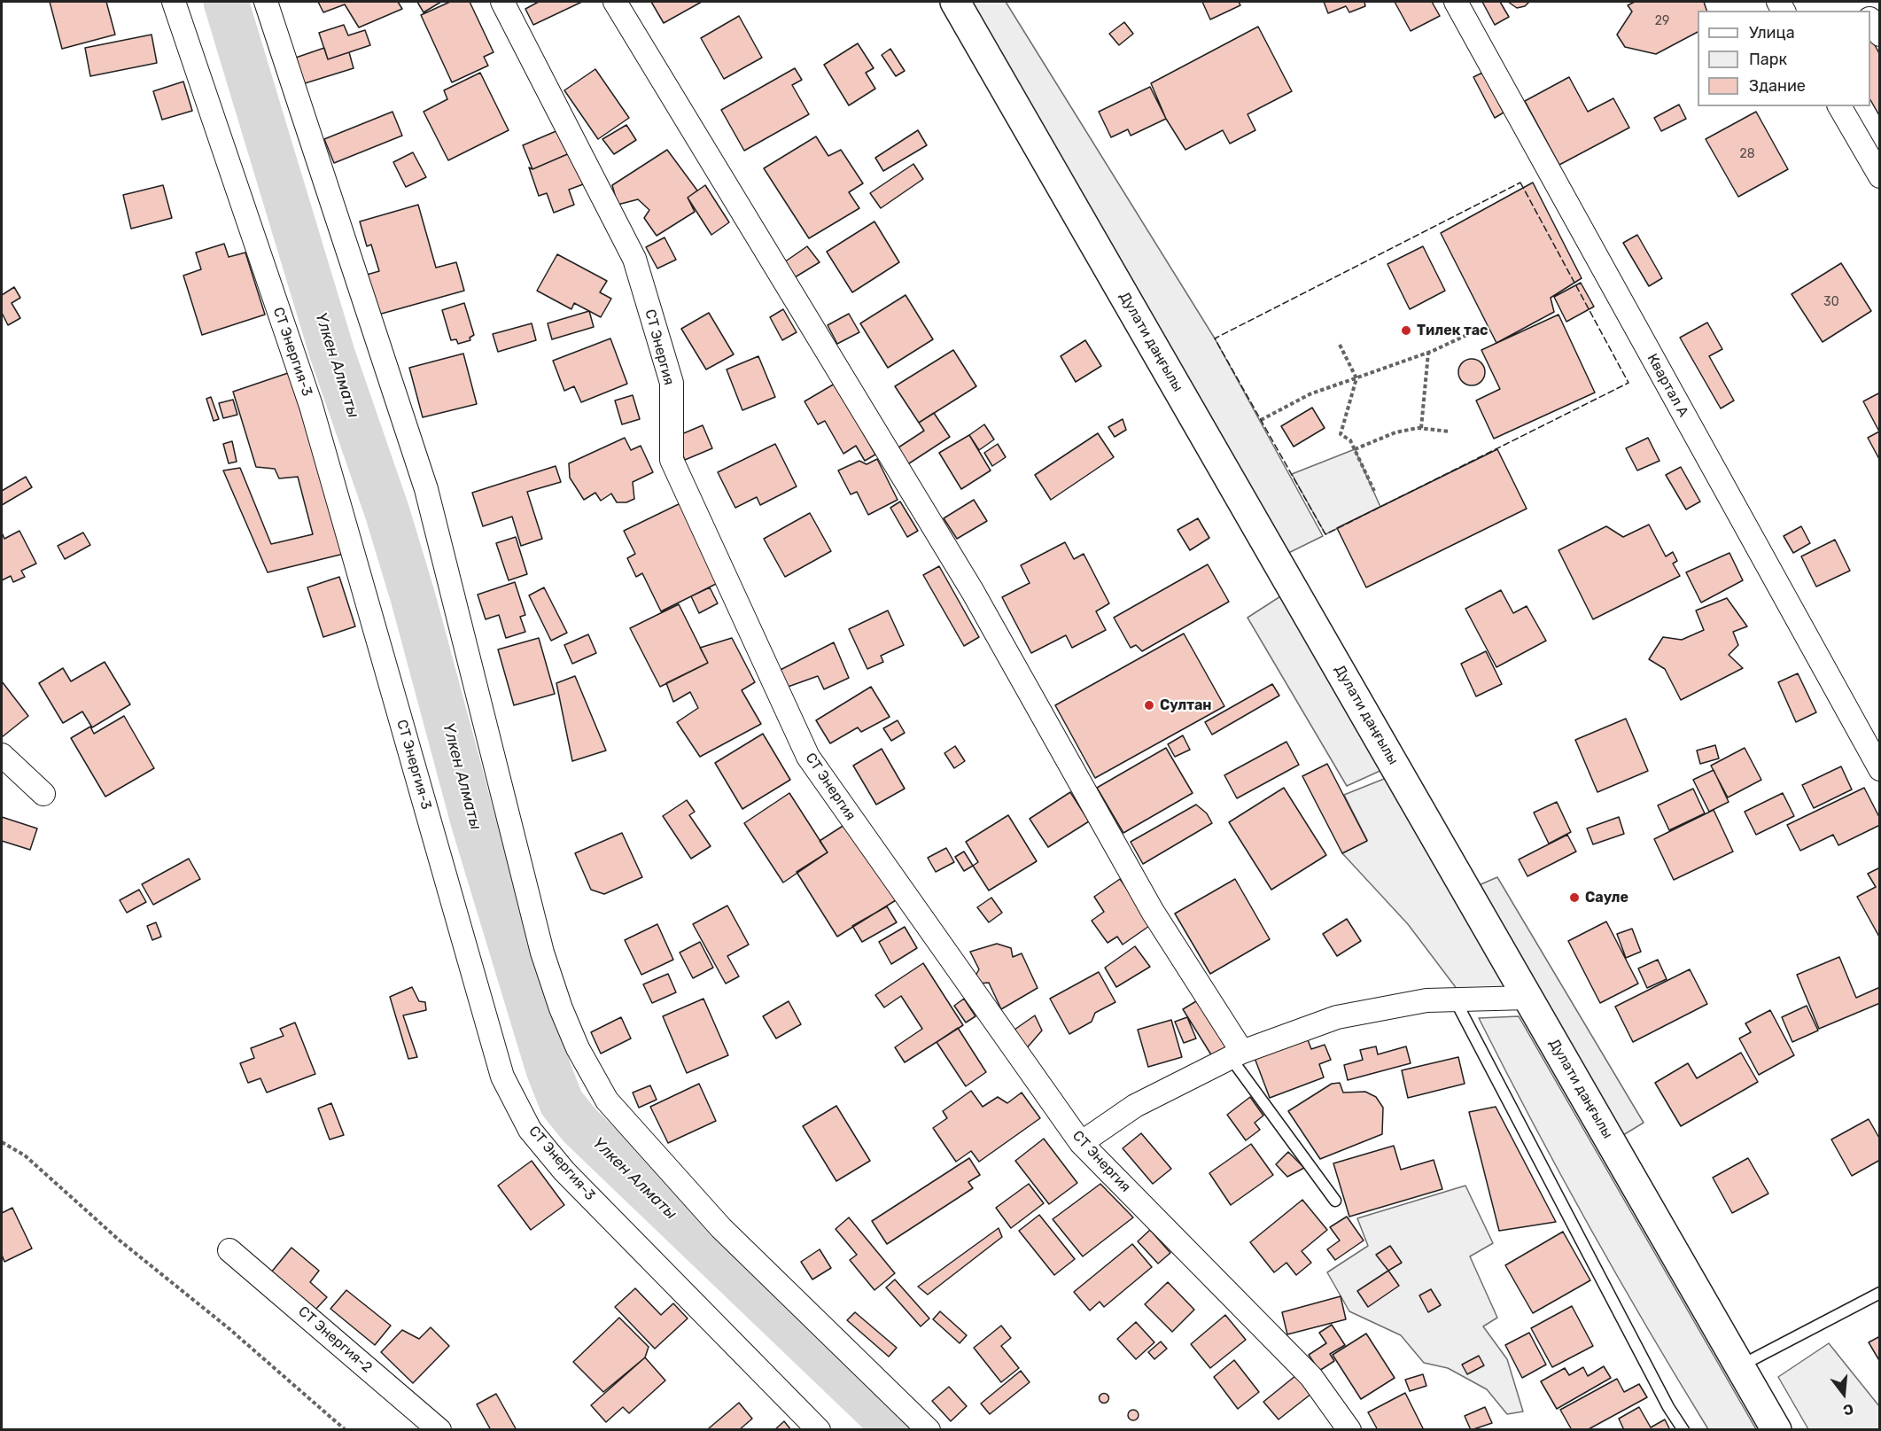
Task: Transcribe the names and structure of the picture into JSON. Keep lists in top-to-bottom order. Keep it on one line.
{"streets":{"main road":["Дулати даңғылы"],"street":["СТ Энергия","СТ Энергия-3","Квартал А","СТ Энергия-2"]},"water":["Үлкен Алматы"],"places":["Тилек тас","Султан","Сауле"],"house_numbers":["29","28","30"],"legend":["Улица","Парк","Здание"],"north":"bottom"}
